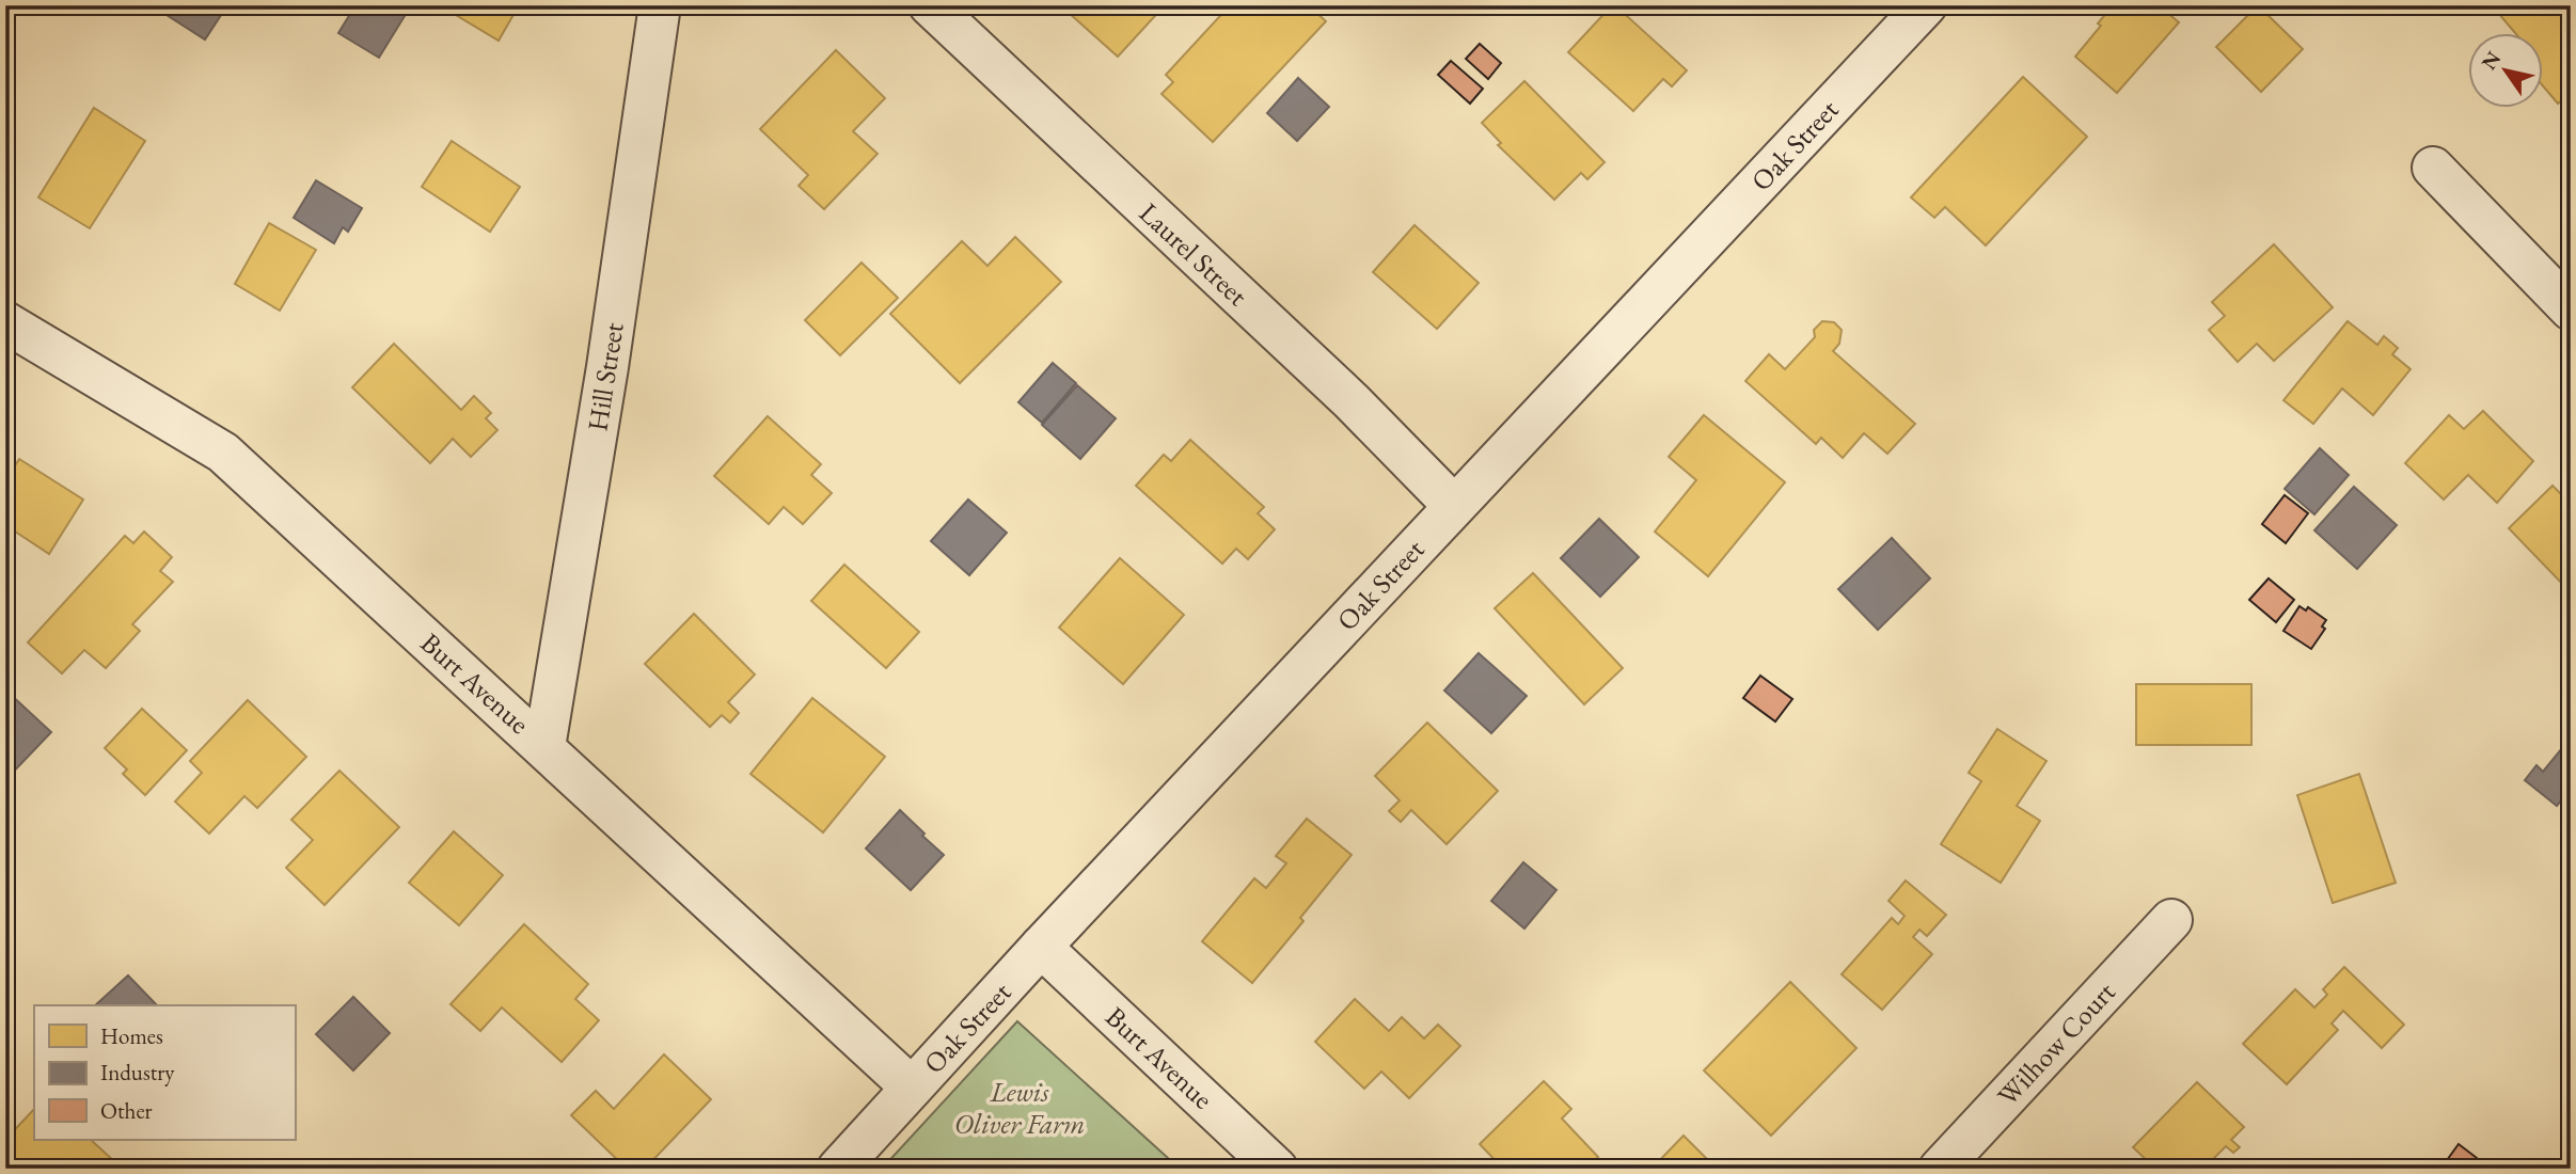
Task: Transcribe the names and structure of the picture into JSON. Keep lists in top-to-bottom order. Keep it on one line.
{"streets":{"street":["Oak Street","Laurel Street","Hill Street","Burt Avenue","Wilhow Court"]},"crossings":[["Oak Street","Laurel Street"],["Oak Street","Burt Avenue"],["Hill Street","Burt Avenue"]],"parks":["Lewis Oliver Farm"],"legend":["Homes","Industry","Other"],"north":"top left"}
